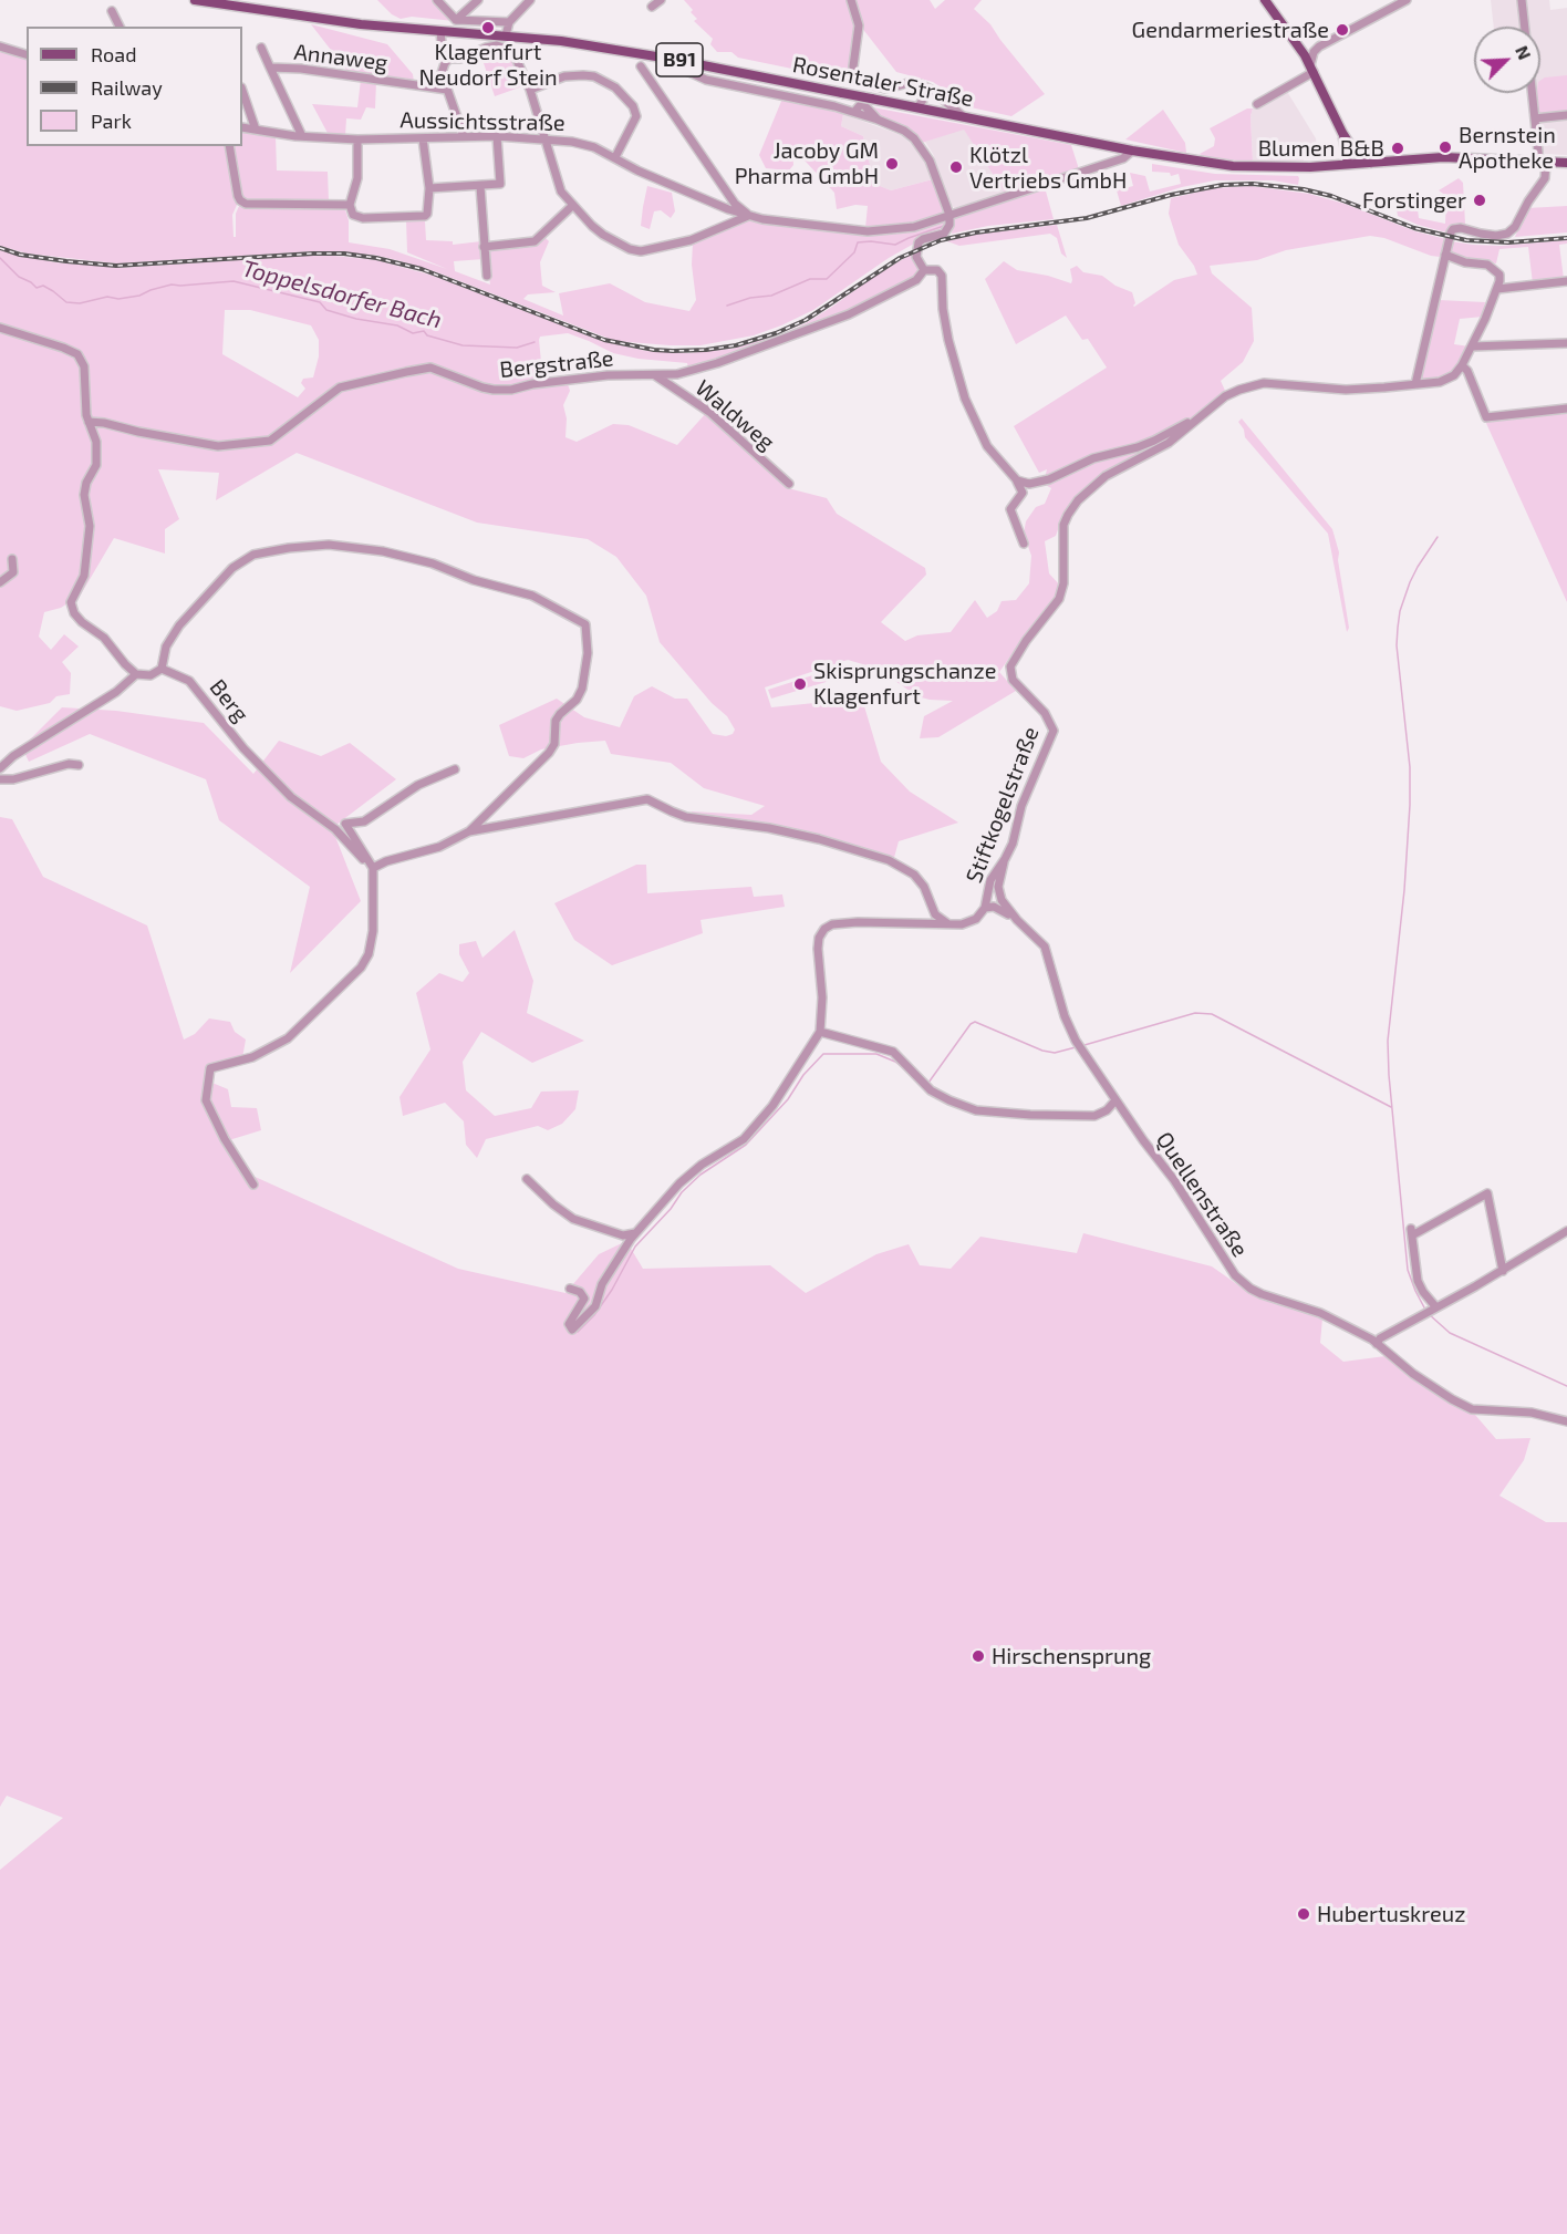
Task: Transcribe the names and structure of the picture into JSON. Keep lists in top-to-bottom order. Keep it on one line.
{"streets":{"main road":["B91","Rosentaler Straße"],"street":["Annaweg","Aussichtsstraße","Bergstraße","Waldweg","Berg","Stiftkogelstraße","Quellenstraße"]},"crossings":[["Annaweg","Aussichtsstraße"],["Rosentaler Straße","Aussichtsstraße"],["Bergstraße","Waldweg"],["Stiftkogelstraße","Quellenstraße"]],"water":["Toppelsdorfer Bach"],"places":["Klagenfurt Neudorf Stein","Gendarmeriestraße","Bernstein Apotheke","Blumen B&B","Jacoby GM Pharma GmbH","Klötzl Vertriebs GmbH","Forstinger","Skisprungschanze Klagenfurt","Hirschensprung","Hubertuskreuz"],"legend":["Road","Railway","Park"],"north":"top right"}
